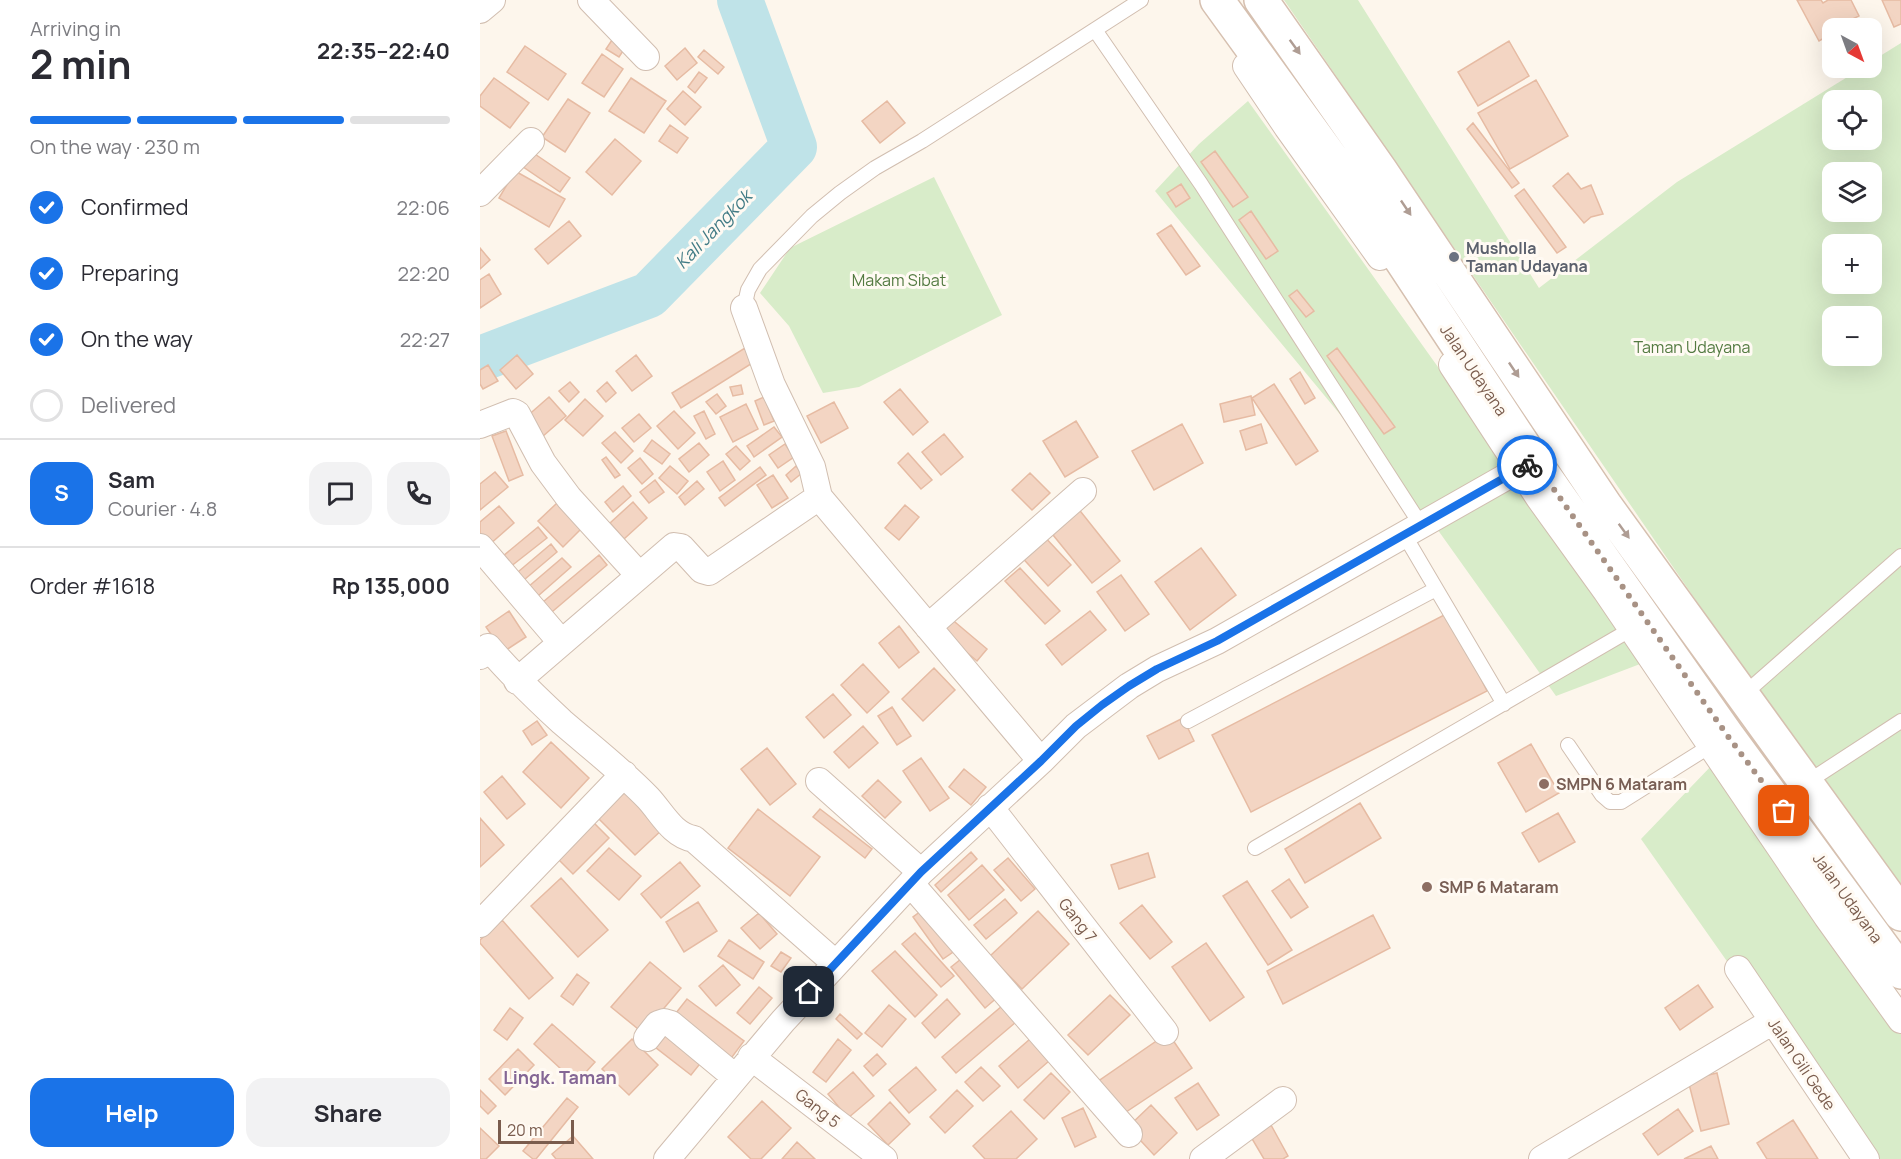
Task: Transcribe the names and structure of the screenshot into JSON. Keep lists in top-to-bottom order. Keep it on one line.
{"streets":{"main road":["Jalan Udayana"],"street":["Gang 7","Jalan Gili Gede","Gang 5"]},"districts":["Lingk. Taman"],"water":["Kali Jangkok"],"parks":["Makam Sibat","Taman Udayana"],"places":["Musholla Taman Udayana","SMPN 6 Mataram","SMP 6 Mataram"],"scale_bar":"20 m","north":"bottom right","page":{"heading":["2 min","Arriving in","22:35–22:40"],"panel":["Sam","Courier · 4.8","Order #1618","Rp 135,000"],"map_buttons":["+","−"],"bar":"On the way · 230 m","list":[["Confirmed","22:06"],["Preparing","22:20"],["On the way","22:27"],"Delivered"],"round":"S","buttons":["Help","Share"],"scale":"20 m"}}
